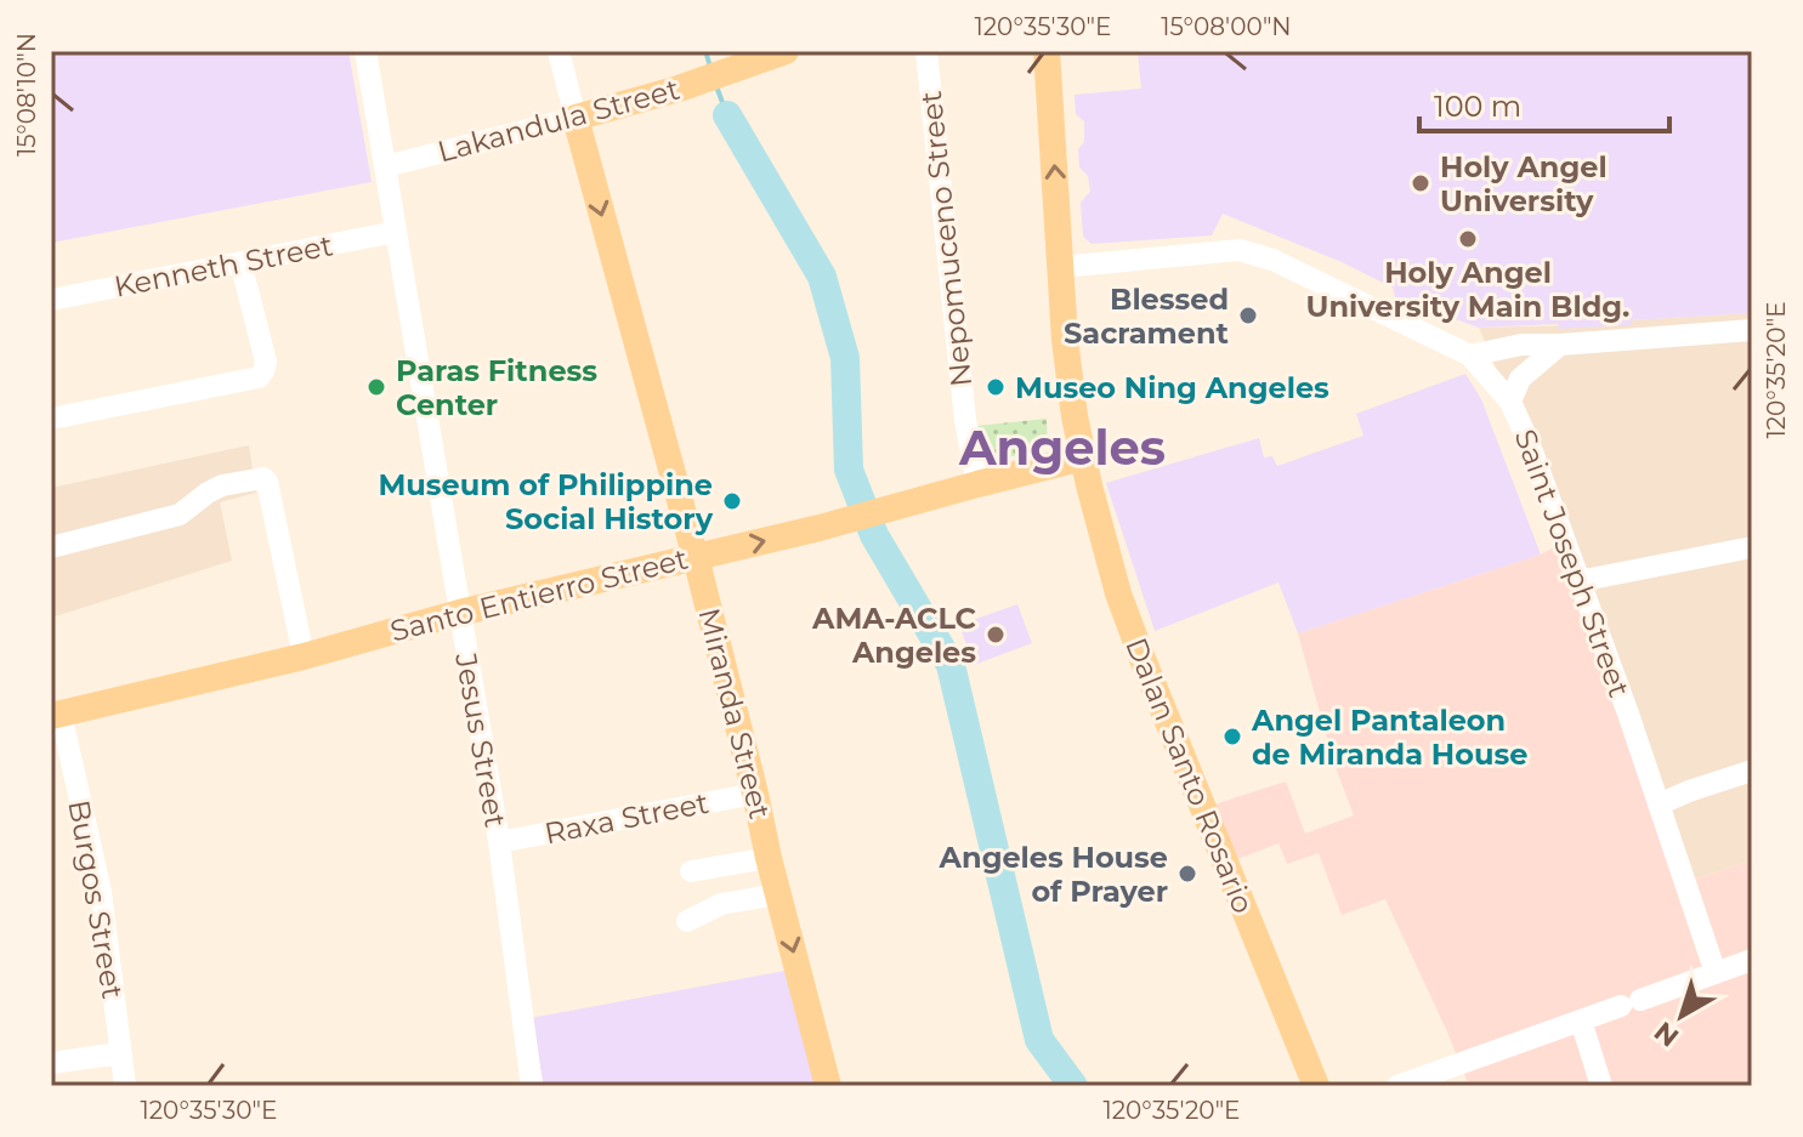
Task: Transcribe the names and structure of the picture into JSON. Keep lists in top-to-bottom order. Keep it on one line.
{"streets":{"main road":["Lakandula Street","Santo Entierro Street","Miranda Street","Dalan Santo Rosario"],"street":["Nepomuceno Street","Kenneth Street","Saint Joseph Street","Jesus Street","Raxa Street","Burgos Street"]},"crossings":[["Lakandula Street","Miranda Street"],["Lakandula Street","Jesus Street"],["Nepomuceno Street","Santo Entierro Street"],["Kenneth Street","Jesus Street"],["Saint Joseph Street","Dalan Santo Rosario"],["Santo Entierro Street","Miranda Street"],["Santo Entierro Street","Jesus Street"],["Santo Entierro Street","Dalan Santo Rosario"],["Santo Entierro Street","Burgos Street"],["Miranda Street","Raxa Street"],["Jesus Street","Raxa Street"]],"one_way":["Miranda Street"],"districts":["Angeles"],"places":["Holy Angel University","Holy Angel University Main Bldg.","Blessed Sacrament","Paras Fitness Center","Museo Ning Angeles","Museum of Philippine Social History","AMA-ACLC Angeles","Angel Pantaleon de Miranda House","Angeles House of Prayer"],"scale_bar":"100 m","north":"bottom left","coordinates":["120°35'30\"E","15°08'00\"N","15°08'10\"N","120°35'20\"E"]}
